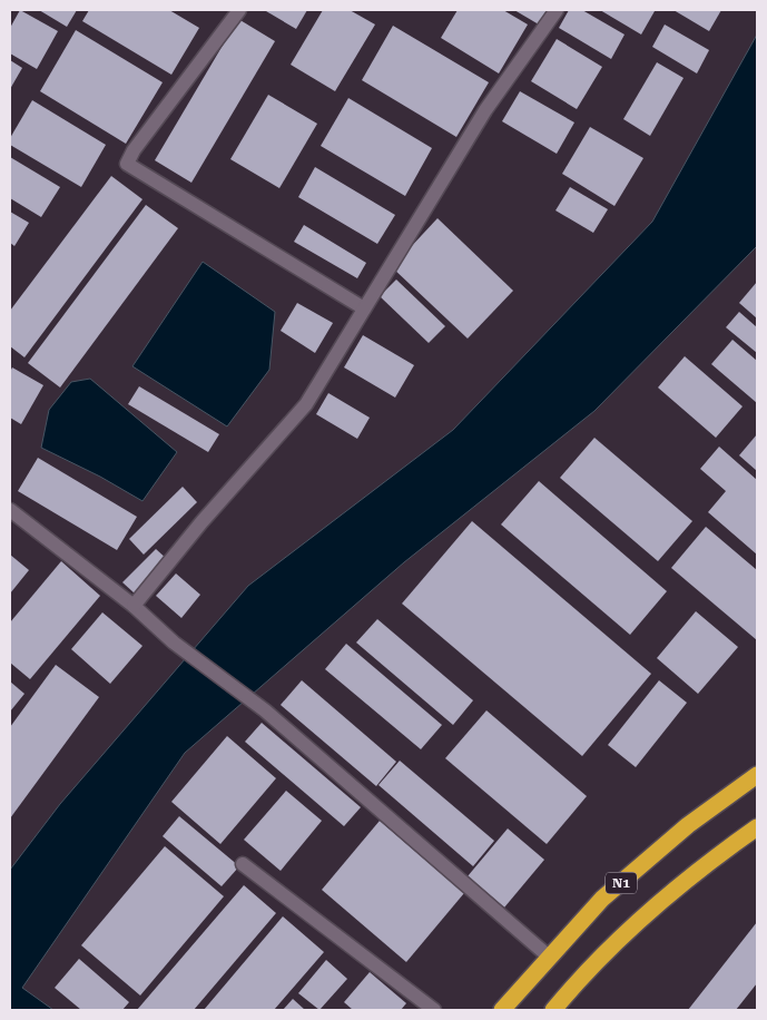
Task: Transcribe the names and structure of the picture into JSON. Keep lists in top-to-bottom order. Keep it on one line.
{"streets":{"highway":["N1"]}}
